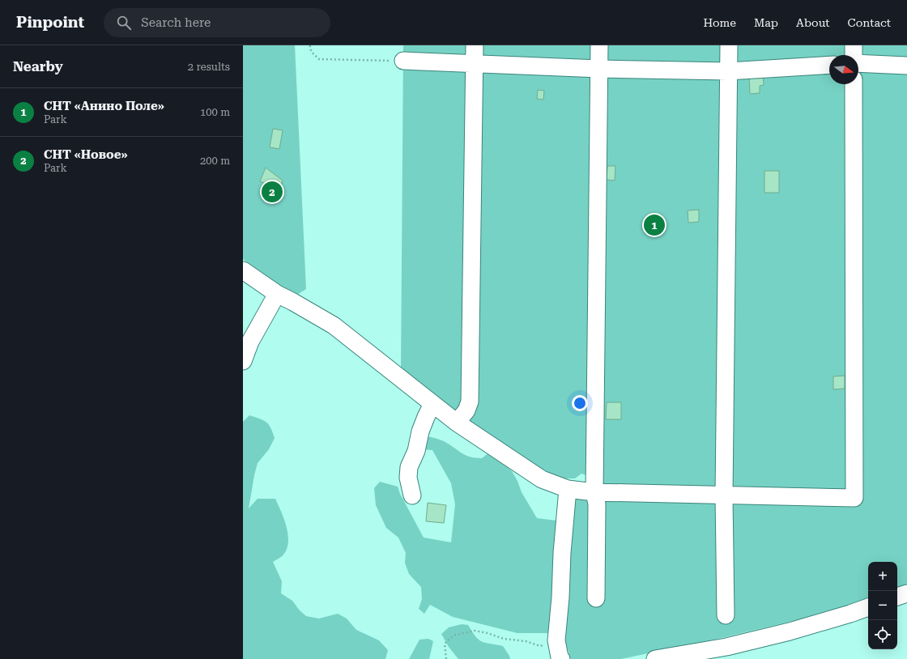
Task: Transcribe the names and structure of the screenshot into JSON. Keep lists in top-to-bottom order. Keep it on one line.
{"north":"right","page":{"header":"Pinpoint","search":"Search here","nav":["Home","Map","About","Contact"],"heading":["Nearby","2 results"],"list":[{"mark":"1","name":"СНТ «Анино Поле»","note":"Park","value":"100 m"},{"mark":"2","name":"СНТ «Новое»","note":"Park","value":"200 m"}],"pins":["2","1"],"map_buttons":["+","−"]}}
